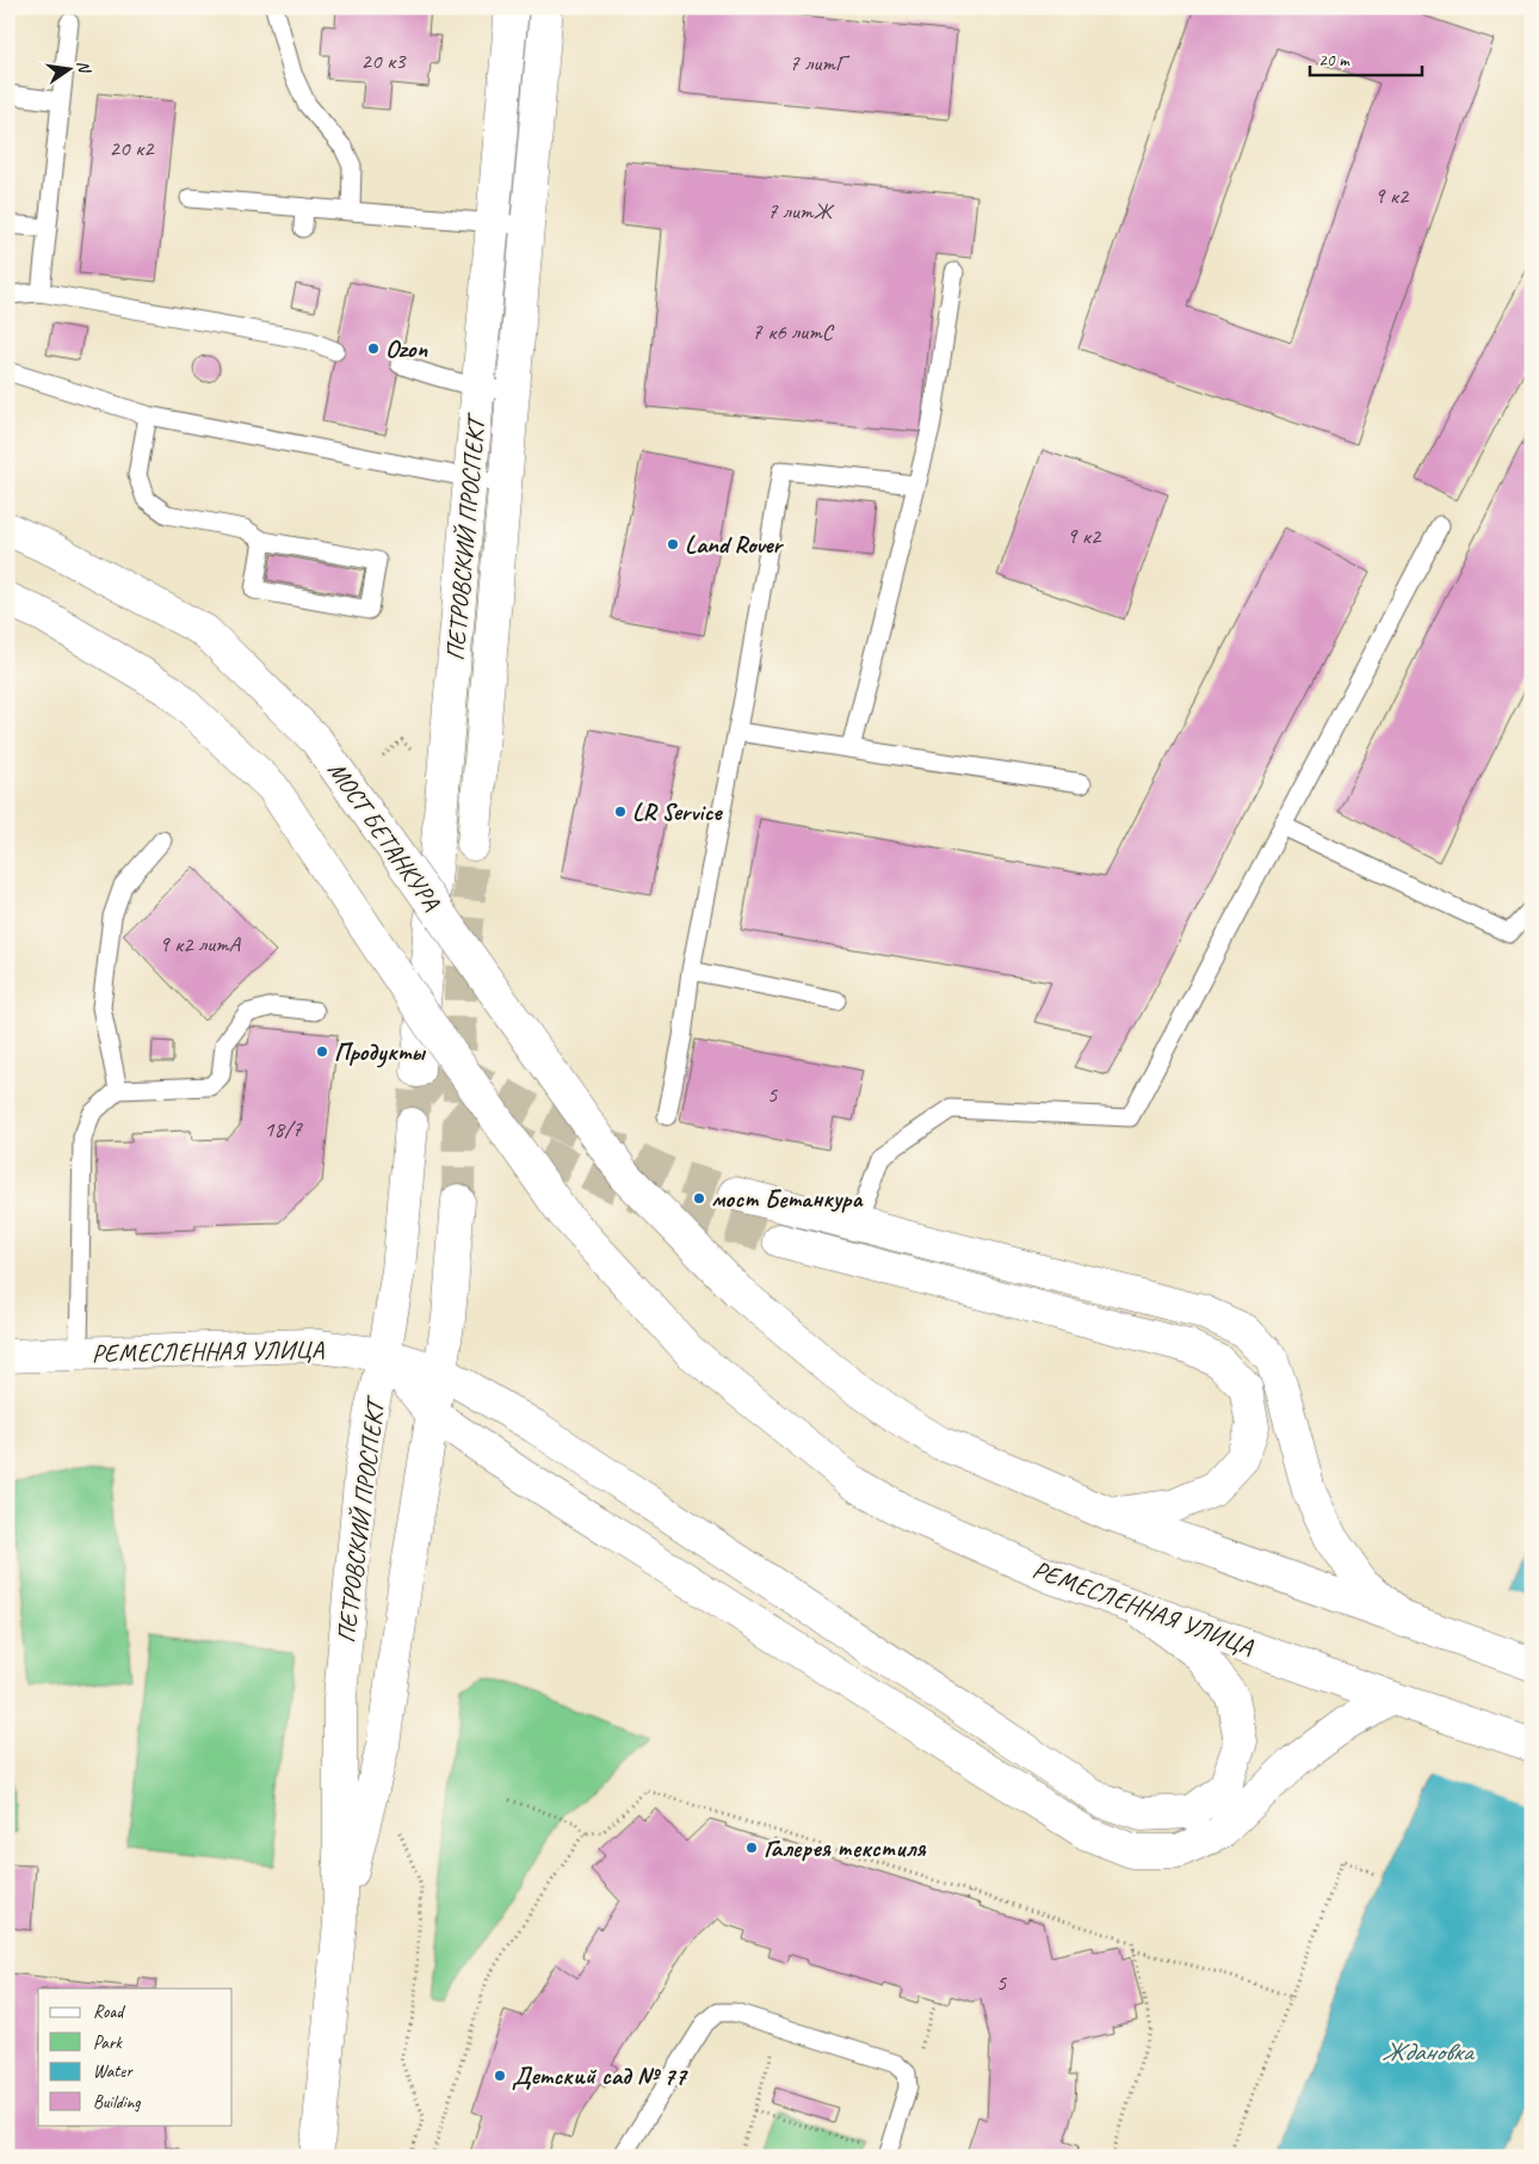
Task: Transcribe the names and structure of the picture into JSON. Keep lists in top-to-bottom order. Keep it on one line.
{"streets":{"street":["ПЕТРОВСКИЙ ПРОСПЕКТ","МОСТ БЕТАНКУРА","РЕМЕСЛЕННАЯ УЛИЦА"]},"crossings":[["ПЕТРОВСКИЙ ПРОСПЕКТ","РЕМЕСЛЕННАЯ УЛИЦА"]],"water":["Ждановка"],"places":["Ozon","Land Rover","LR Service","Продукты","мост Бетанкура","Галерея текстиля","Детский сад № 77"],"house_numbers":["20 к3","7 литГ","20 к2","9 к2","7 литЖ","7 к6 литС","9 к2","9 к2 литА","5","18/7","5"],"legend":["Road","Park","Water","Building"],"scale_bar":"20 m","north":"right"}
